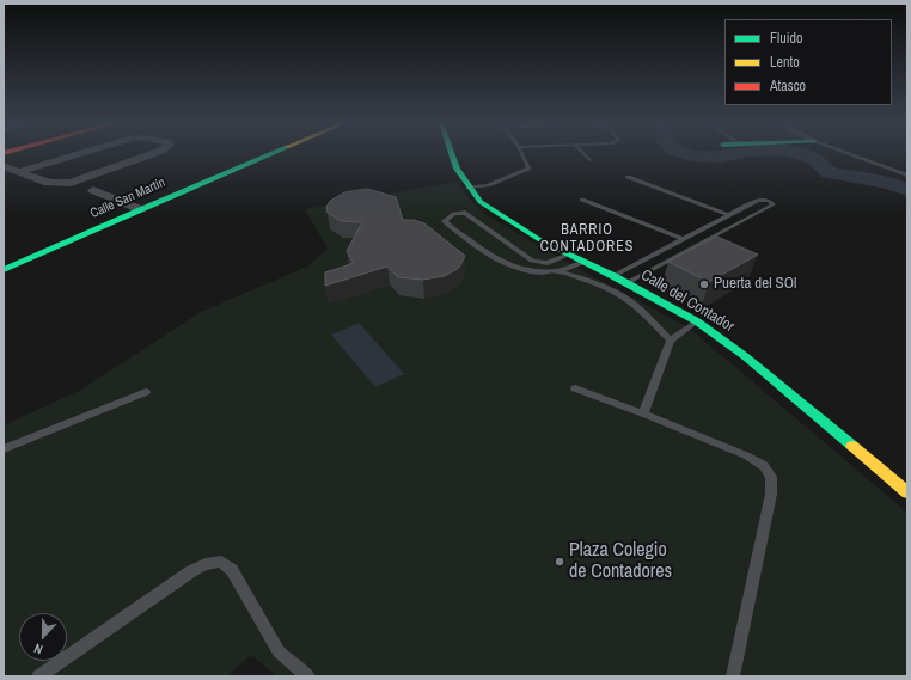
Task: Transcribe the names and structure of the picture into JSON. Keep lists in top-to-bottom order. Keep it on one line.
{"streets":{"street":["Calle San Martín","Calle del Contador"]},"districts":["BARRIO CONTADORES"],"places":["Puerta del SOl","Plaza Colegio de Contadores"],"legend":["Fluido","Lento","Atasco"],"north":"bottom"}
